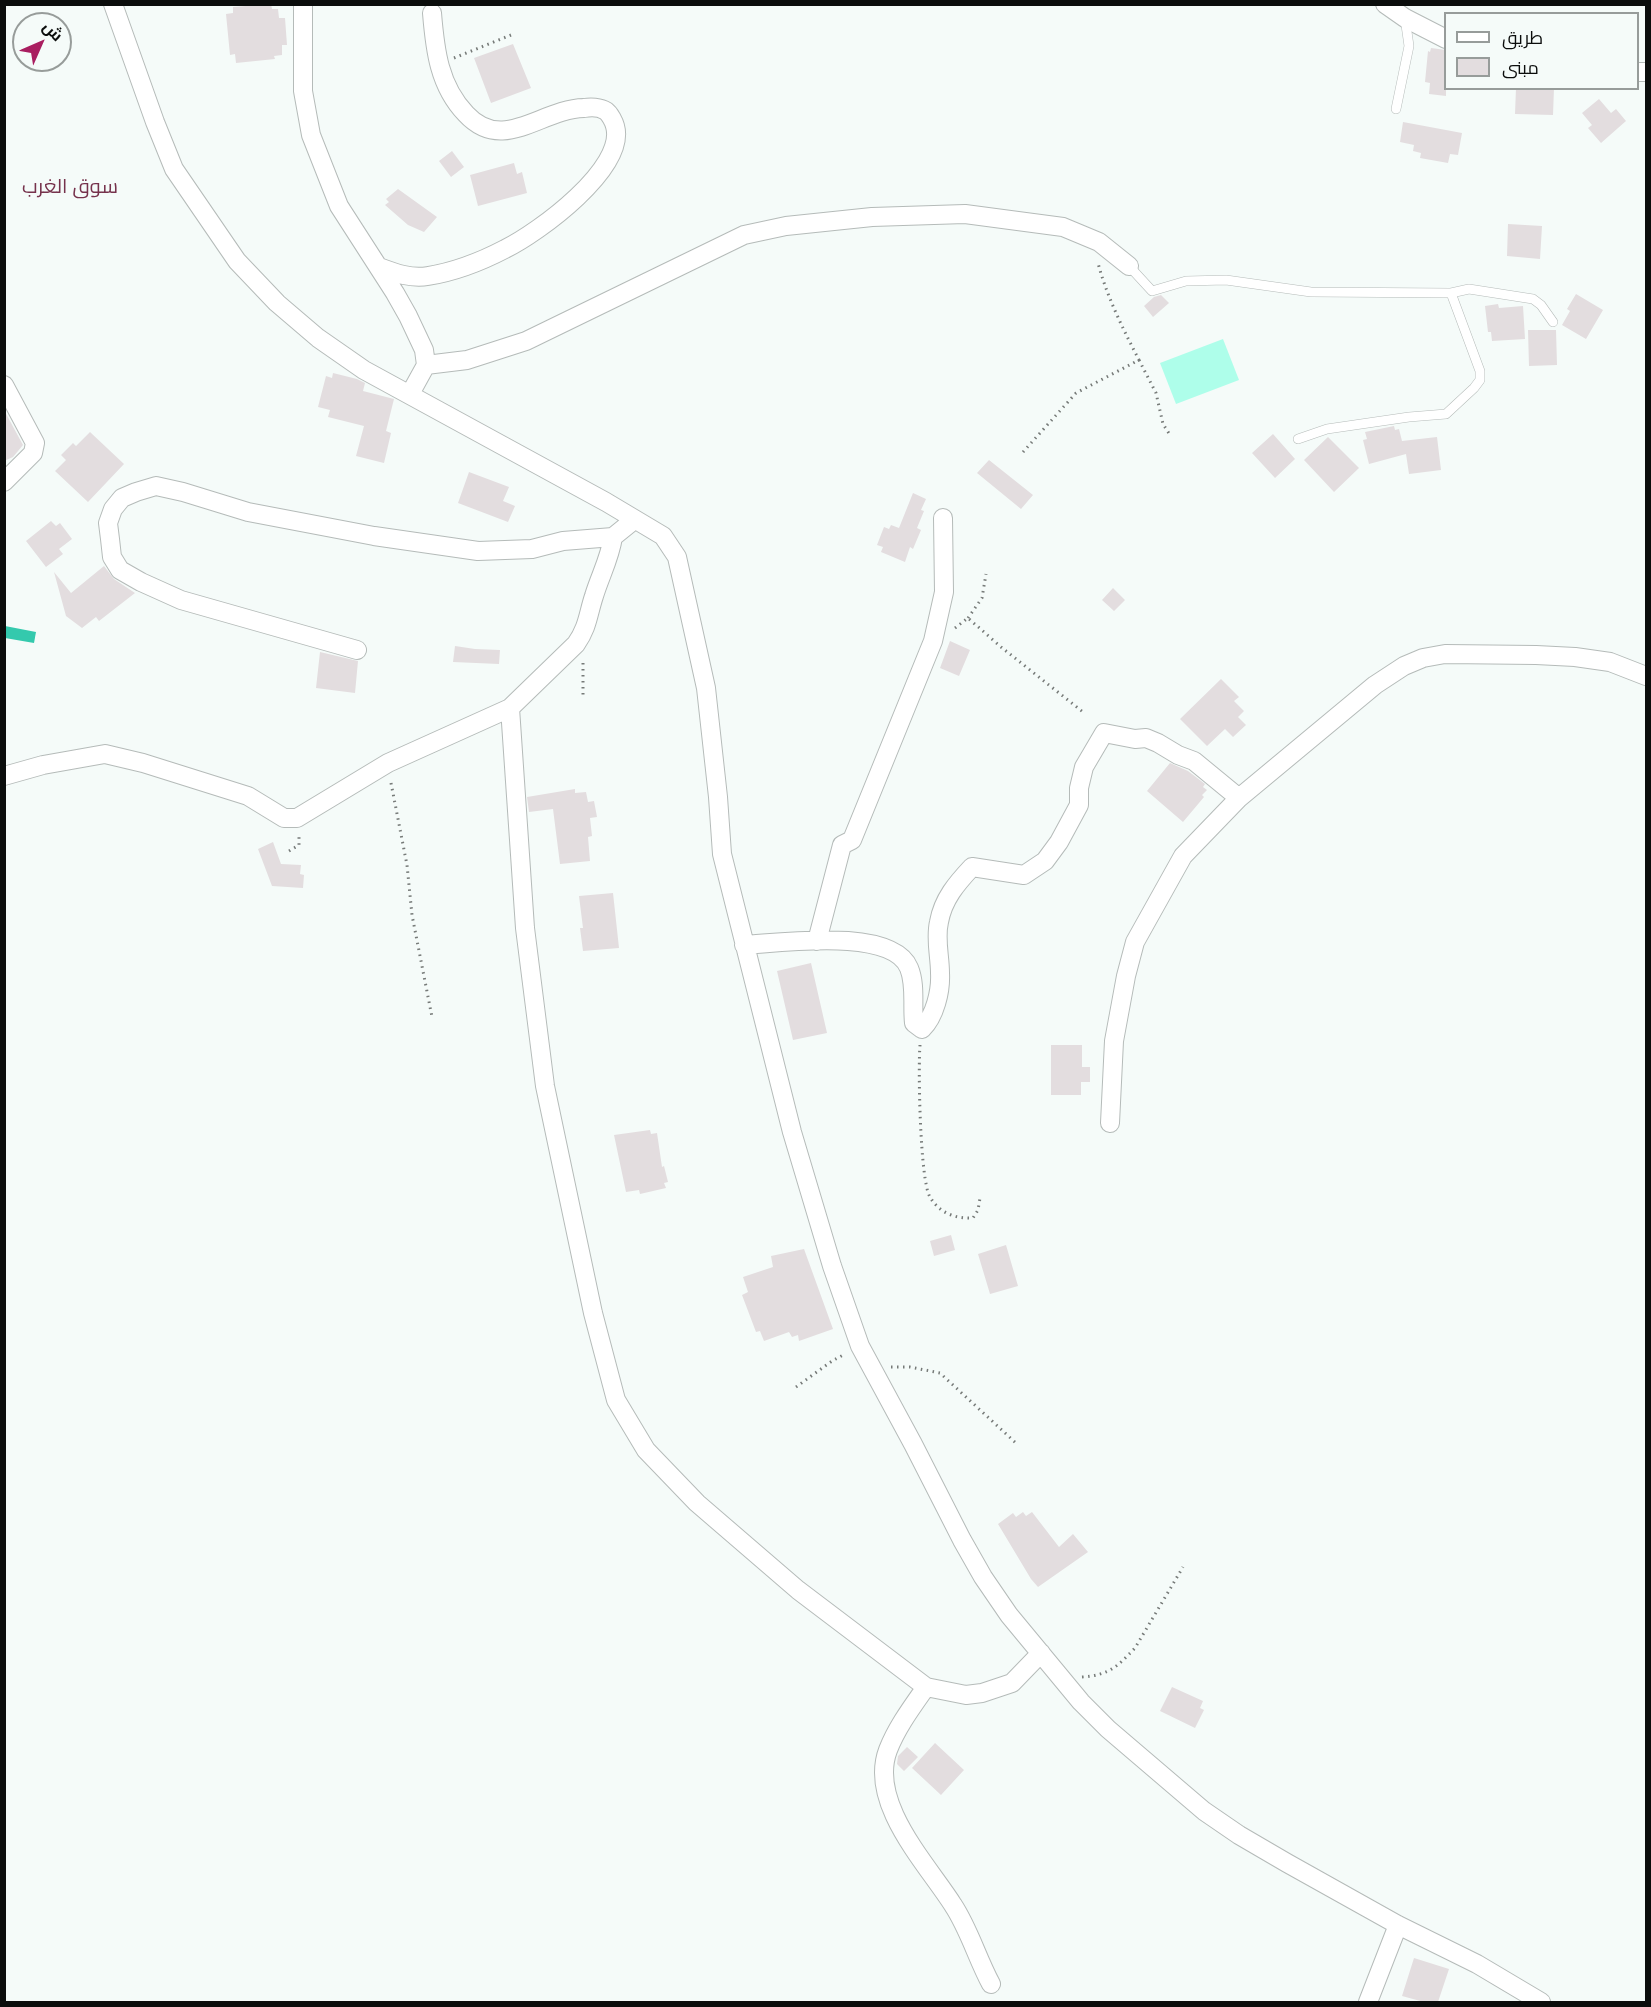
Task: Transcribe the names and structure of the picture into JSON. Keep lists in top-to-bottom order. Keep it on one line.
{"districts":["سوق الغرب"],"legend":["طريق","مبنى"],"north":"top right"}
